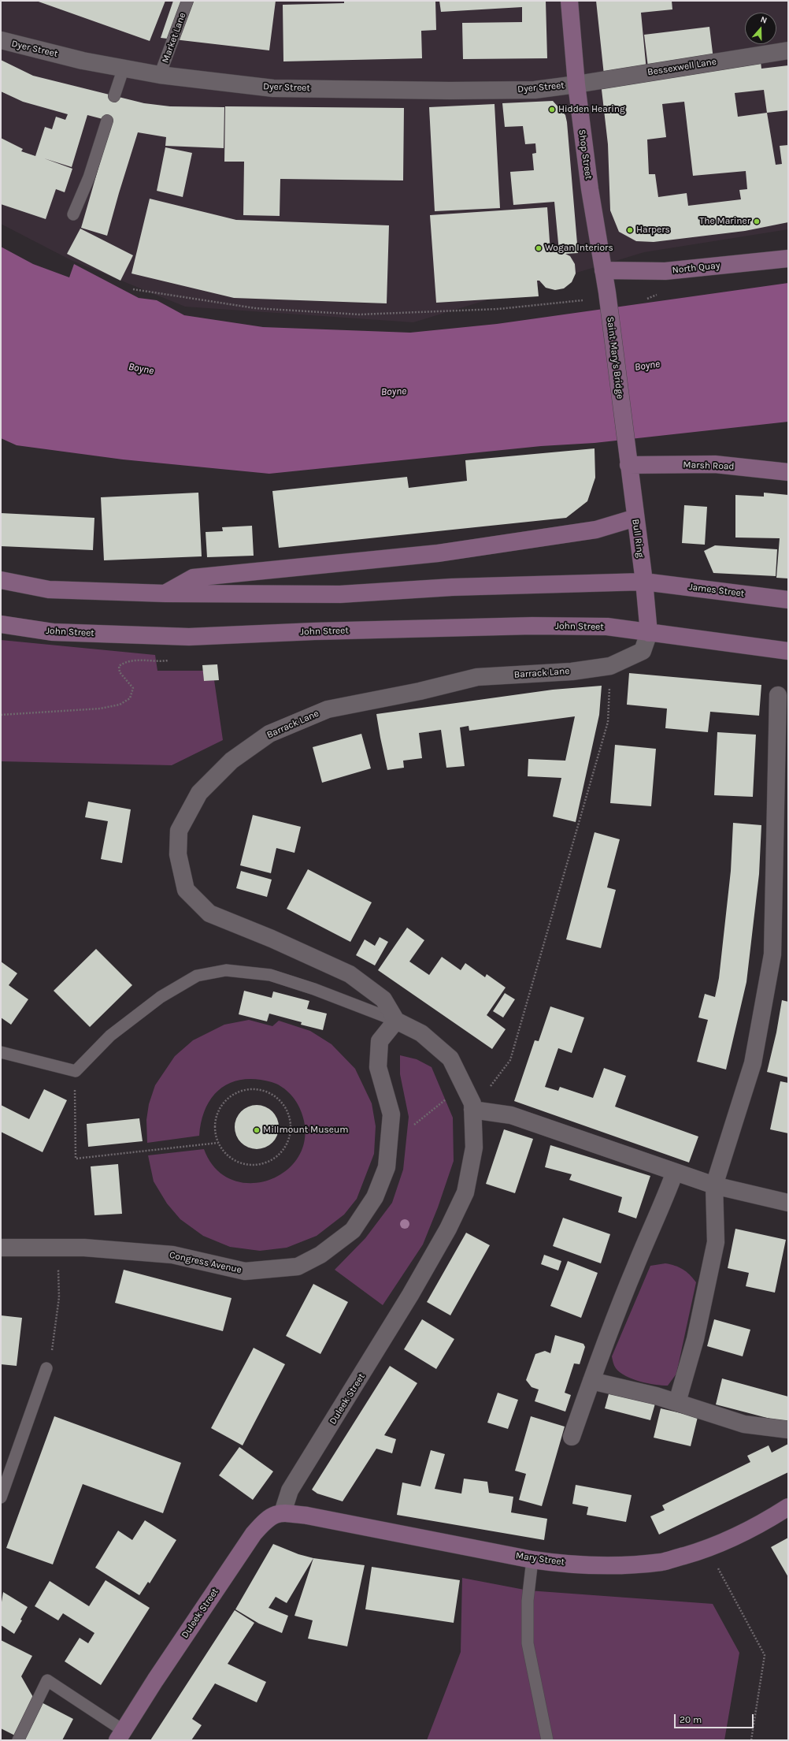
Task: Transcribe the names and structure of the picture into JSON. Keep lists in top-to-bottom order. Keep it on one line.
{"streets":{"main road":["Shop Street","North Quay","Saint Mary's Bridge","Marsh Road","Bull Ring","James Street","John Street","Duleek Street","Mary Street"],"street":["Dyer Street","Bessexwell Lane","Barrack Lane","Congress Avenue"],"lane":["Market Lane"]},"crossings":[["Market Lane","Dyer Street"],["Dyer Street","Bessexwell Lane"],["Dyer Street","Shop Street"],["Bessexwell Lane","Shop Street"],["Shop Street","North Quay"],["Shop Street","Saint Mary's Bridge"],["North Quay","Saint Mary's Bridge"],["Saint Mary's Bridge","Bull Ring"],["Marsh Road","Bull Ring"],["Bull Ring","James Street"],["Bull Ring","John Street"],["Bull Ring","Barrack Lane"],["John Street","Barrack Lane"],["Barrack Lane","Congress Avenue"],["Barrack Lane","Duleek Street"],["Congress Avenue","Duleek Street"],["Duleek Street","Mary Street"]],"water":["Boyne"],"places":["Hidden Hearing","The Mariner","Harpers","Wogan Interiors","Millmount Museum"],"scale_bar":"20 m","north":"top"}
